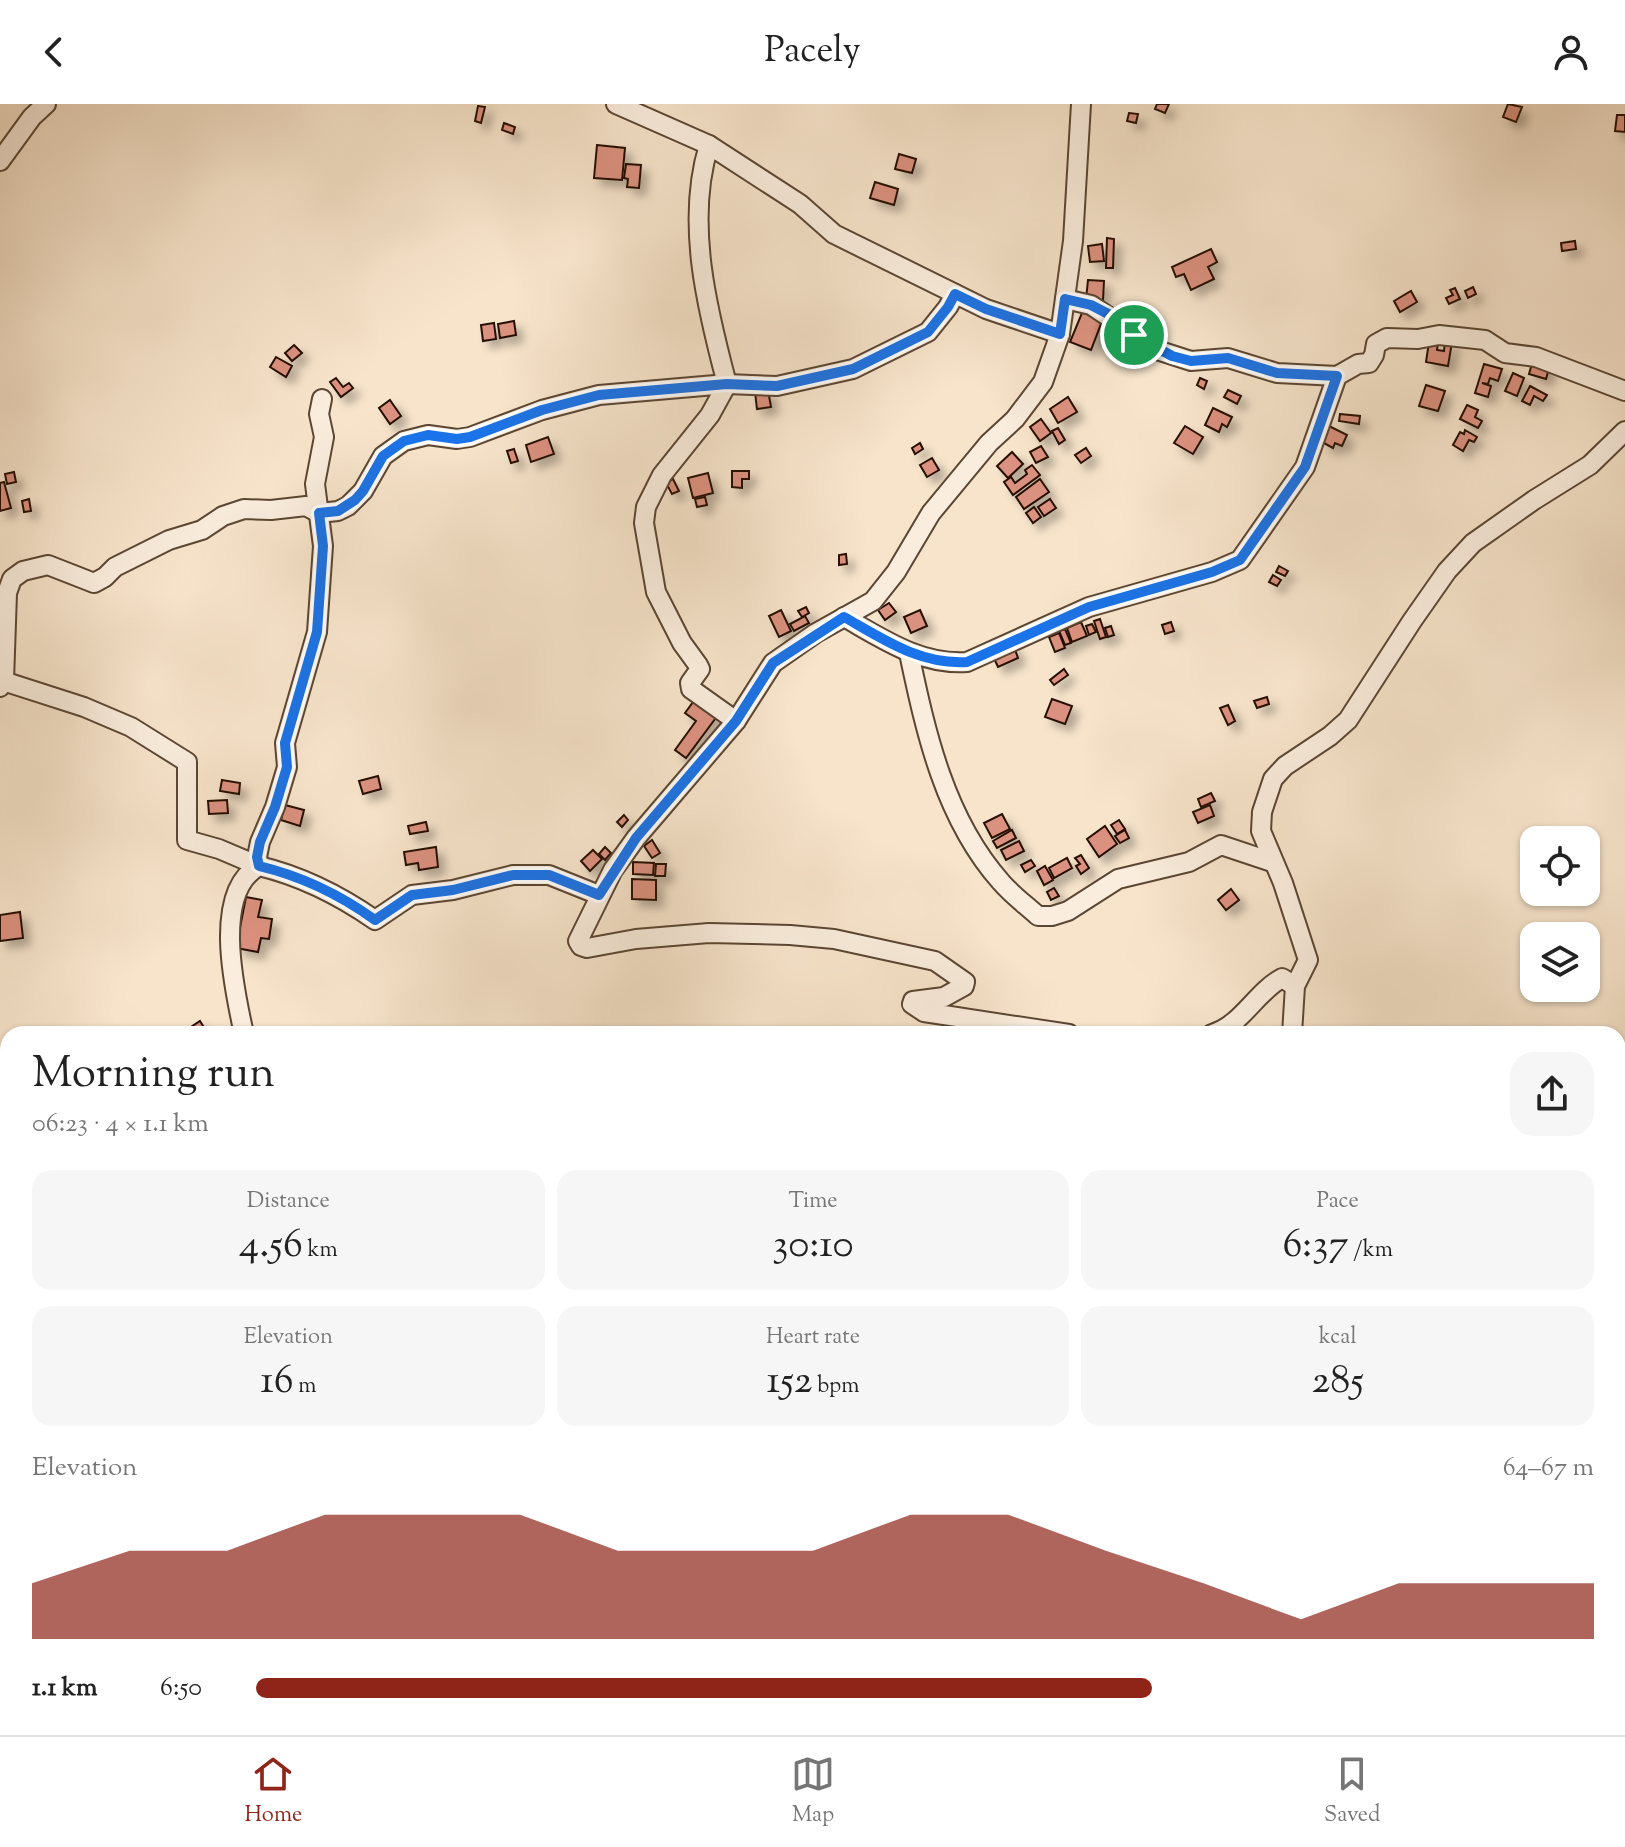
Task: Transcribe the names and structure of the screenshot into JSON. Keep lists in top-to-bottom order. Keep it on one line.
{"page":{"header":"Pacely","heading":["Morning run","06:23 · 4 × 1.1 km"],"stats":[["Distance","4.56 km"],["Time","30:10"],["Pace","6:37 /km"],["Elevation","16 m"],["Heart rate","152 bpm"],["kcal","285"]],"chart":["Elevation","64–67 m"],"list":[{"name":"1.1 km","note":"6:50"}],"tabs":["Home","Map","Saved"]}}
